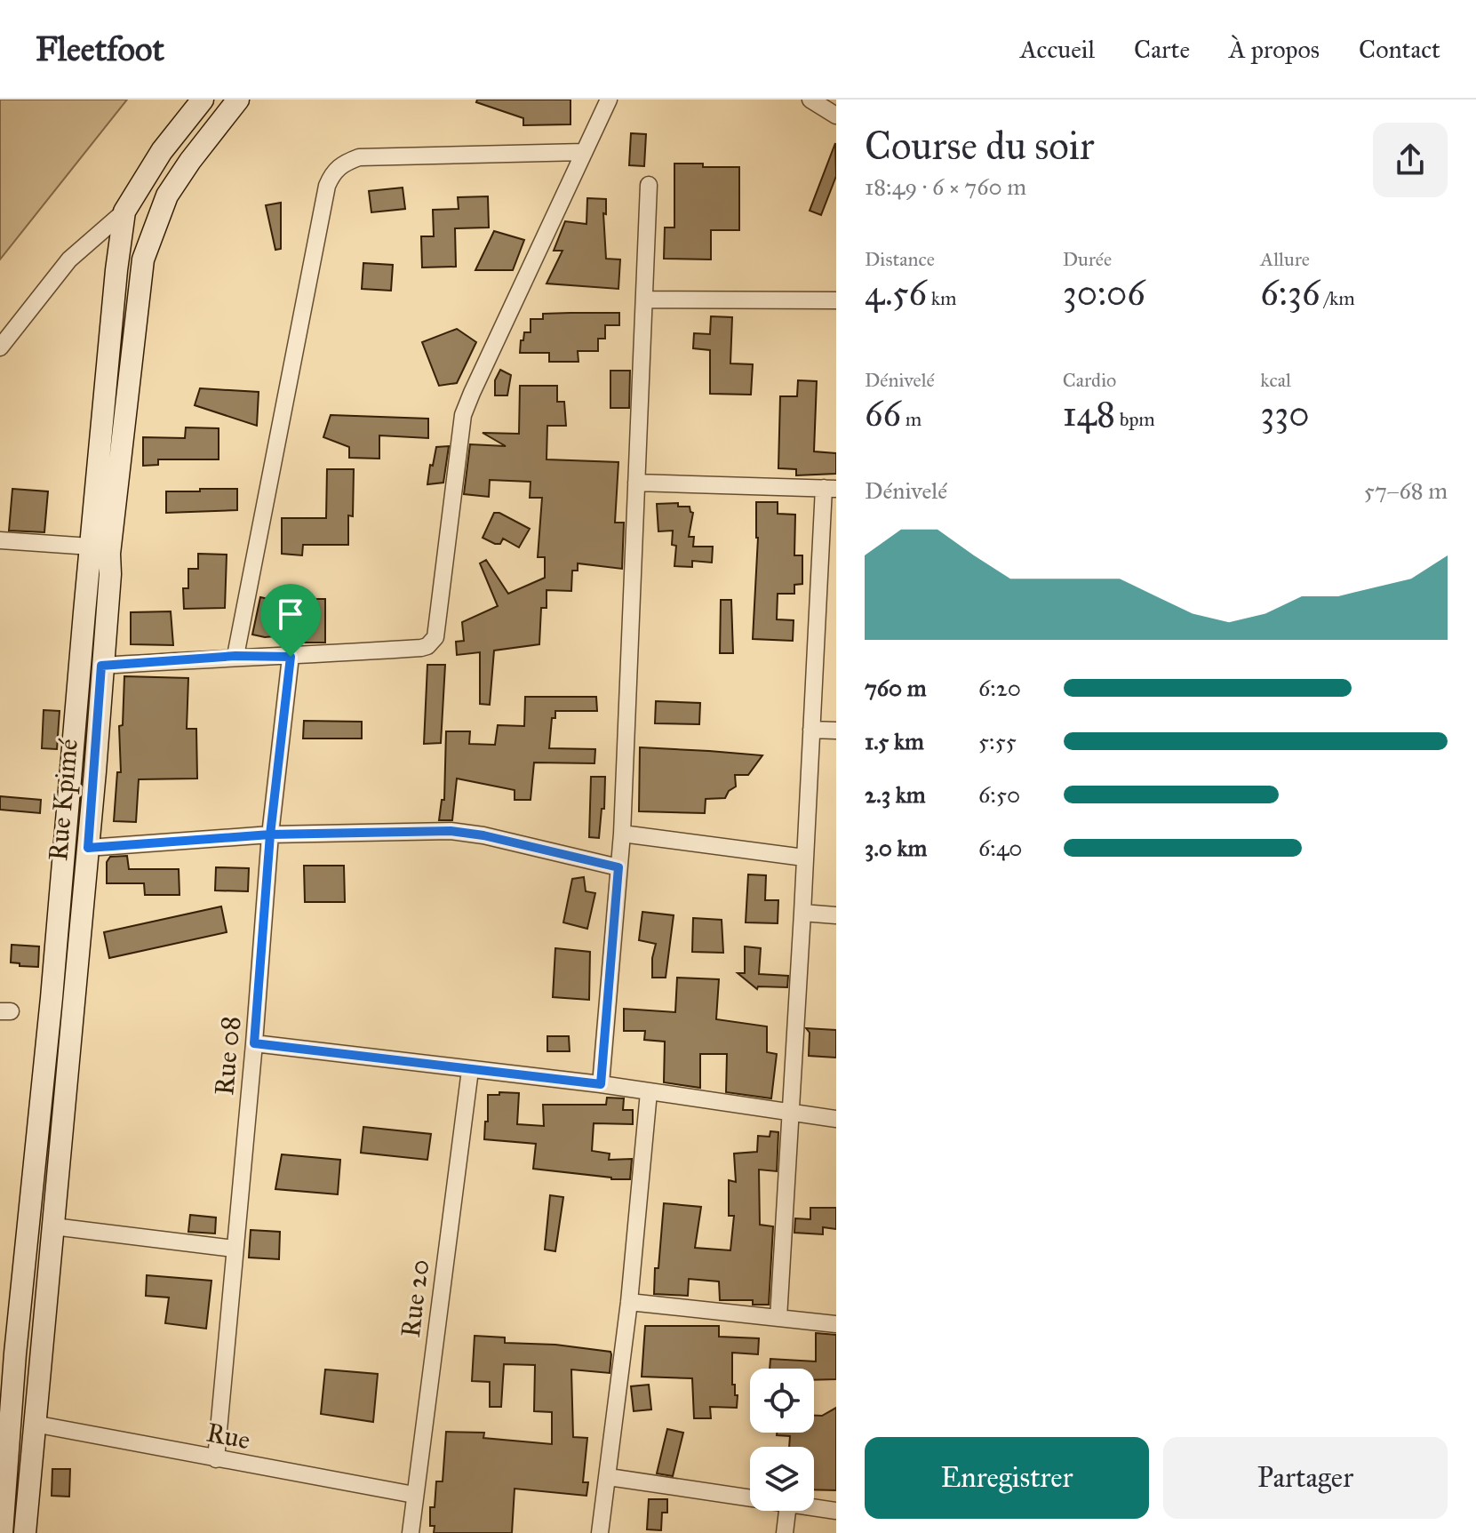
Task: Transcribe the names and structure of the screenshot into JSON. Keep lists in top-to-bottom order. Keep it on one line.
{"streets":{"main road":["Rue Kpimé"],"street":["Rue 08","Rue 20","Rue"]},"crossings":[["Rue Kpimé","Rue"],["Rue 08","Rue"],["Rue 20","Rue"]],"page":{"header":"Fleetfoot","nav":["Accueil","Carte","À propos","Contact"],"heading":["Course du soir","18:49 · 6 × 760 m"],"stats":[["Distance","4.56 km"],["Durée","30:06"],["Allure","6:36 /km"],["Dénivelé","66 m"],["Cardio","148 bpm"],["kcal","330"]],"chart":["Dénivelé","57–68 m"],"list":[{"name":"760 m","note":"6:20"},{"name":"1.5 km","note":"5:55"},{"name":"2.3 km","note":"6:50"},{"name":"3.0 km","note":"6:40"}],"buttons":["Enregistrer","Partager"]}}
